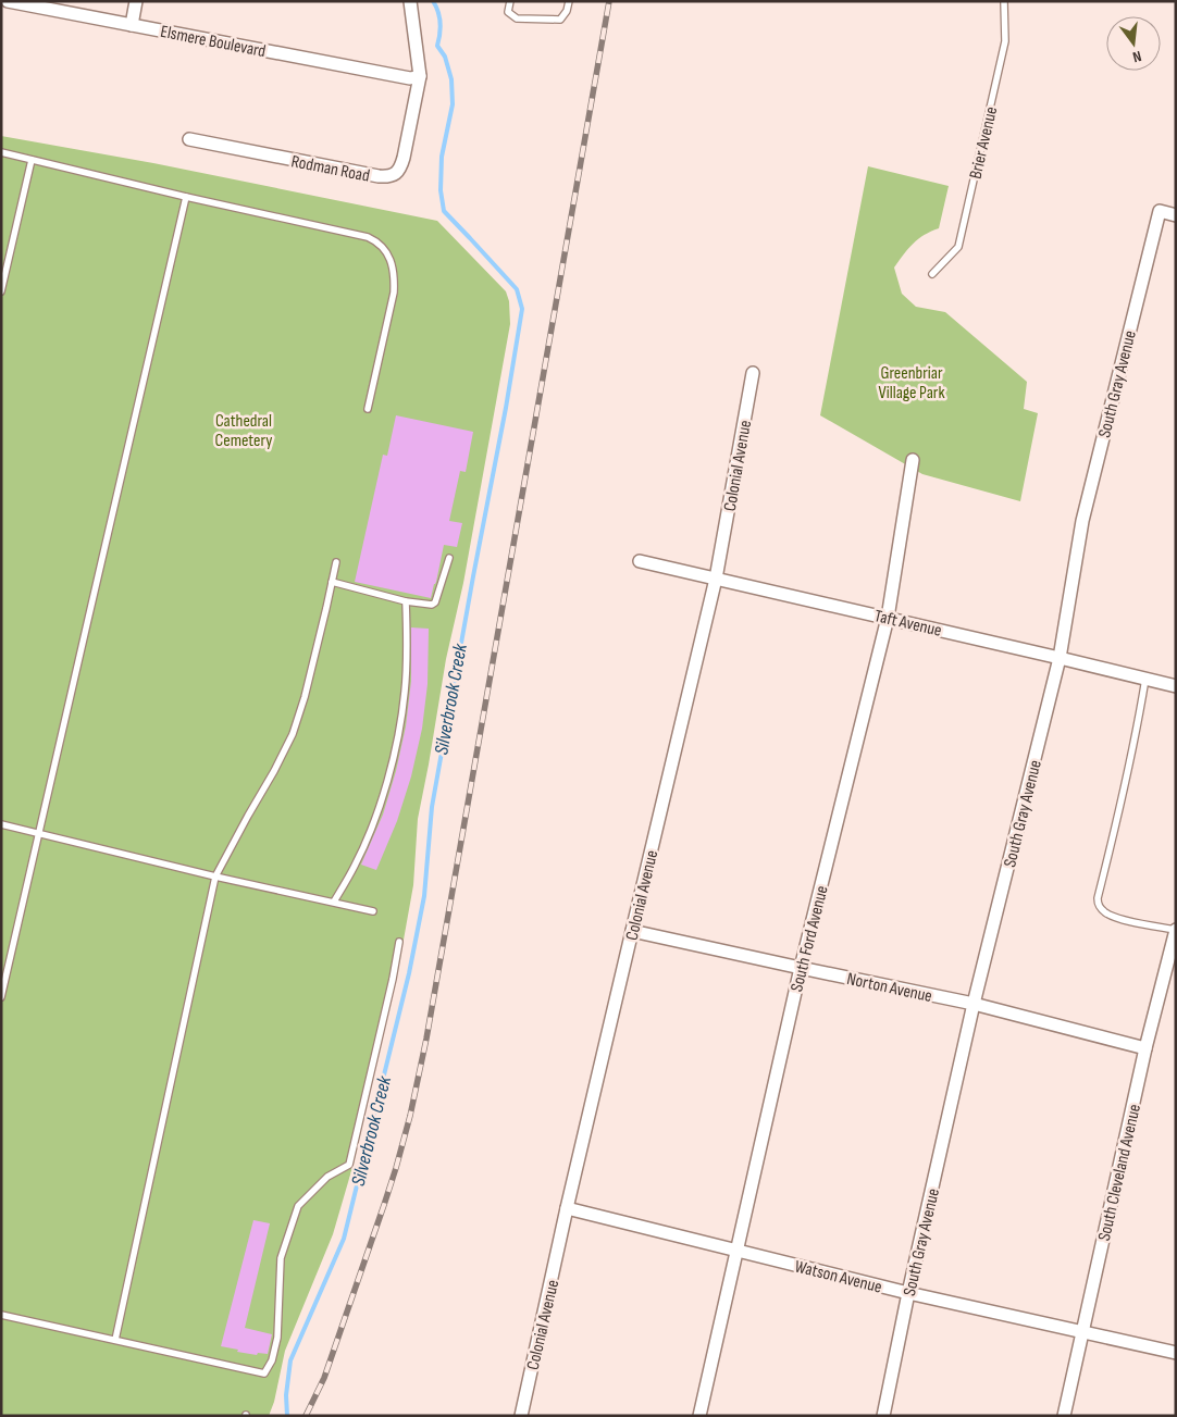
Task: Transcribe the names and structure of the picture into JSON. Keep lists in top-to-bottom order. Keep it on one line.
{"streets":{"street":["Elsmere Boulevard","Rodman Road","South Gray Avenue","Colonial Avenue","Taft Avenue","South Ford Avenue","Norton Avenue","South Cleveland Avenue","Watson Avenue"],"lane":["Brier Avenue"]},"crossings":[["Elsmere Boulevard","Rodman Road"],["South Gray Avenue","Taft Avenue"],["South Gray Avenue","Norton Avenue"],["South Gray Avenue","Watson Avenue"],["Colonial Avenue","Taft Avenue"],["Colonial Avenue","Norton Avenue"],["Colonial Avenue","Watson Avenue"],["Taft Avenue","South Ford Avenue"],["South Ford Avenue","Norton Avenue"],["South Ford Avenue","Watson Avenue"],["Norton Avenue","South Cleveland Avenue"],["South Cleveland Avenue","Watson Avenue"]],"water":["Silverbrook Creek"],"parks":["Greenbriar Village Park","Cathedral Cemetery"],"north":"bottom"}
